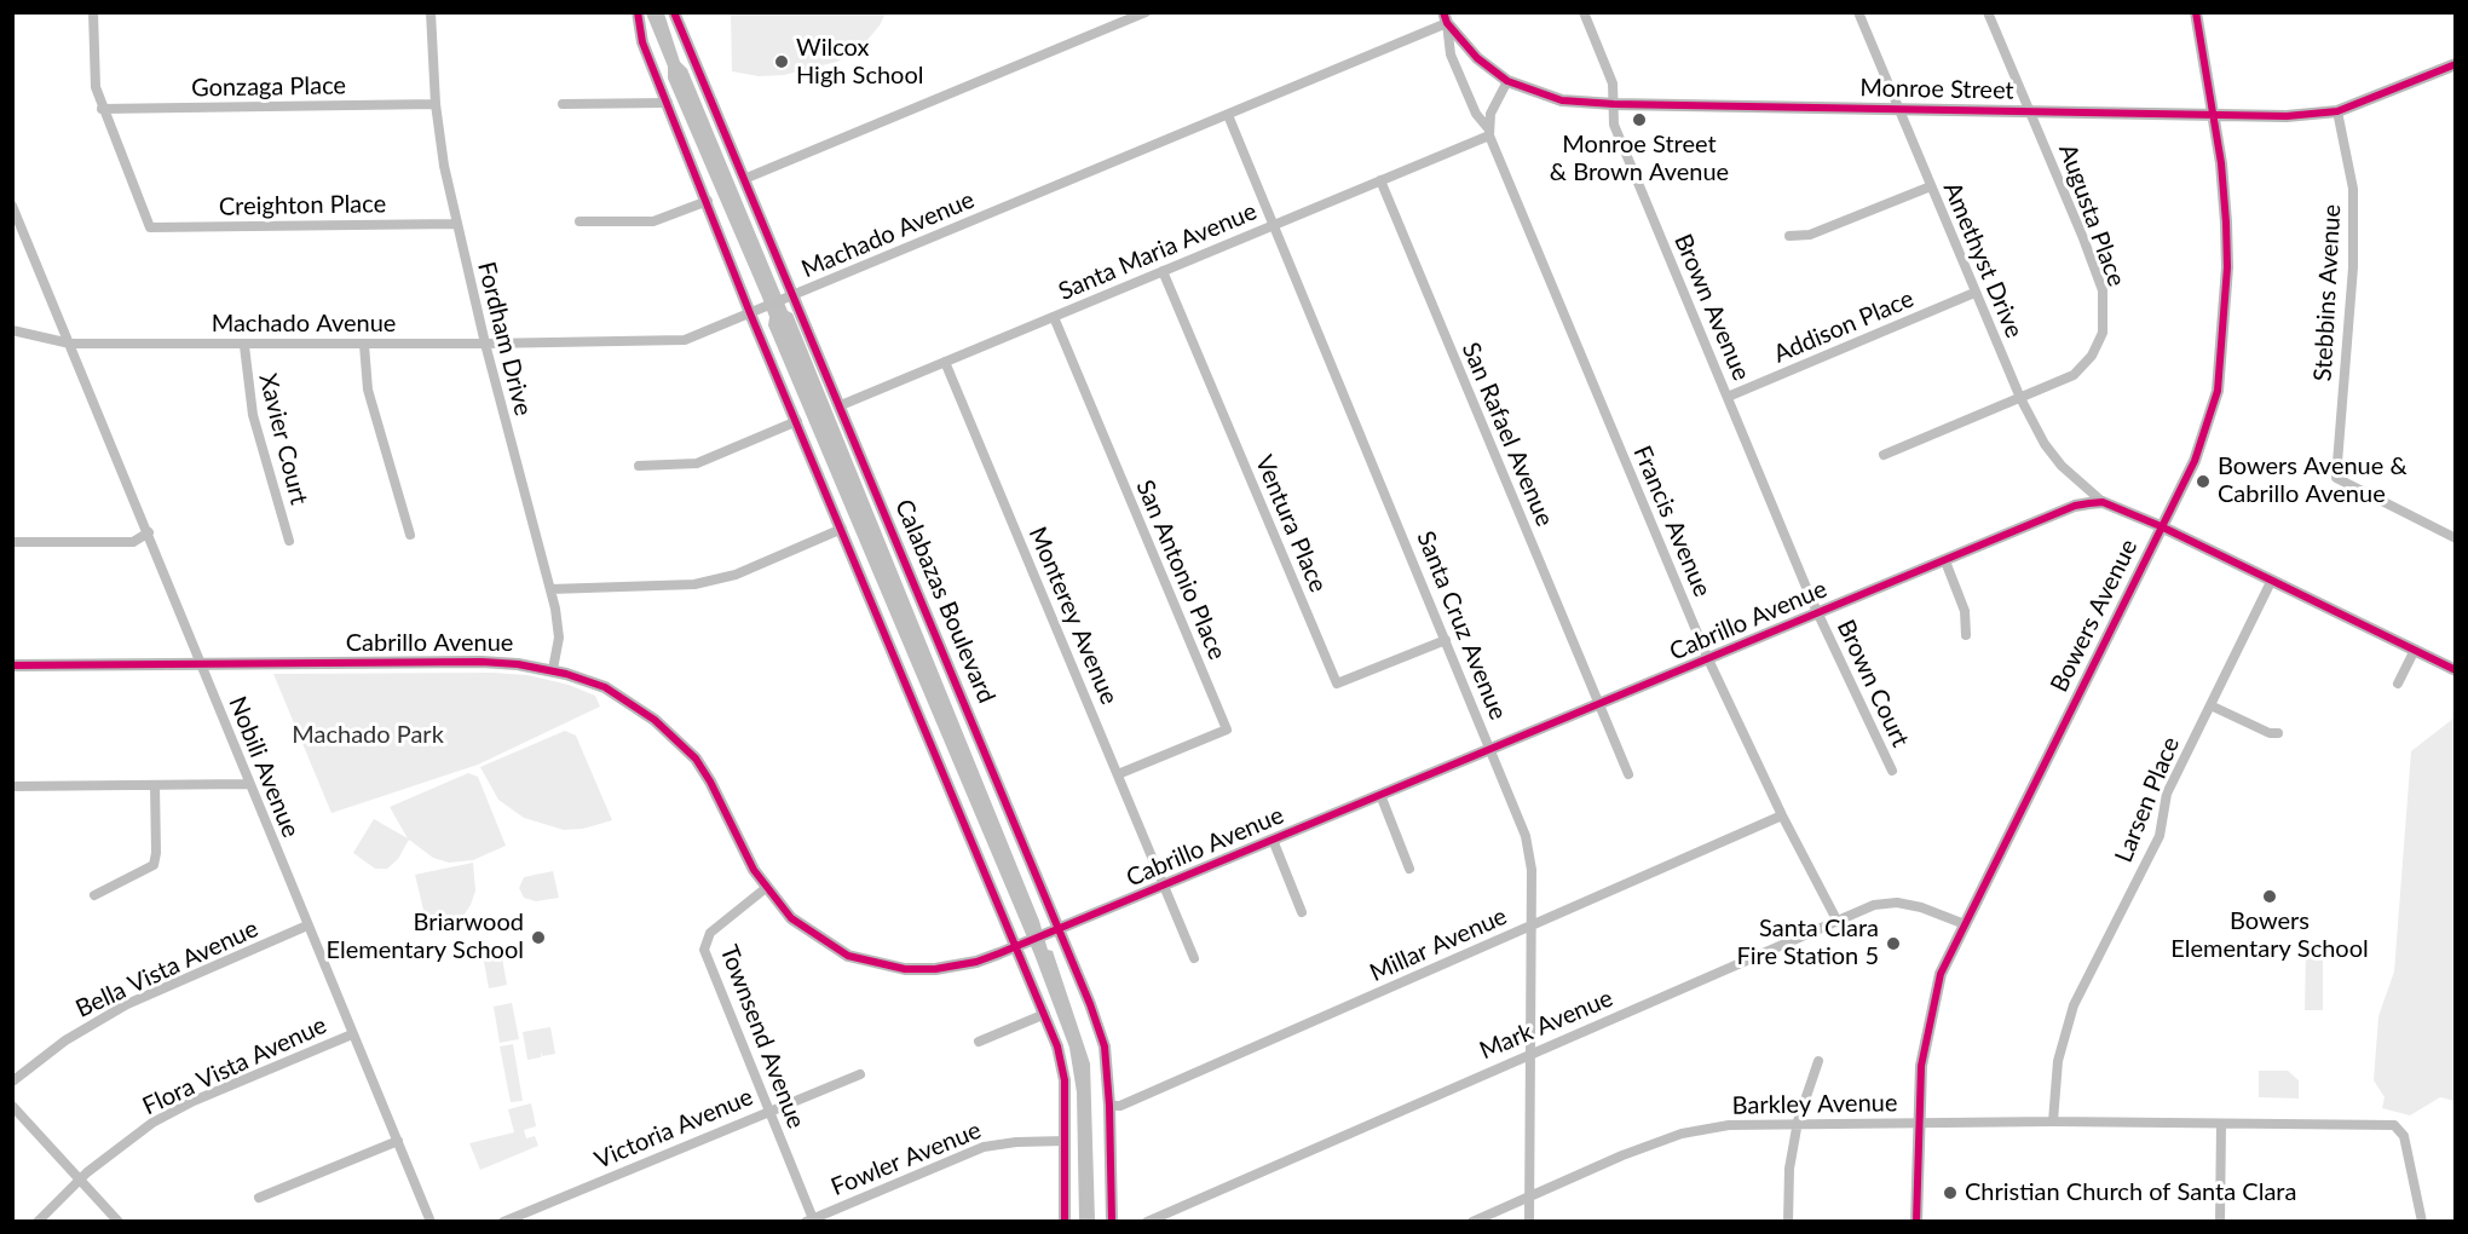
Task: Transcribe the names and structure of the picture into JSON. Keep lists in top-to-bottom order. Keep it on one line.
{"streets":{"street":["Gonzaga Place","Monroe Street","Creighton Place","Augusta Place","Machado Avenue","Santa Maria Avenue","Amethyst Drive","Stebbins Avenue","Brown Avenue","Addison Place","Fordham Drive","San Rafael Avenue","Xavier Court","Francis Avenue","Ventura Place","San Antonio Place","Calabazas Boulevard","Monterey Avenue","Bowers Avenue","Cabrillo Avenue","Santa Cruz Avenue","Brown Court","Nobili Avenue","Larsen Place","Millar Avenue","Bella Vista Avenue","Mark Avenue","Townsend Avenue","Flora Vista Avenue","Barkley Avenue","Victoria Avenue","Fowler Avenue"]},"crossings":[["Gonzaga Place","Creighton Place"],["Gonzaga Place","Fordham Drive"],["Monroe Street","Augusta Place"],["Monroe Street","Machado Avenue"],["Monroe Street","Amethyst Drive"],["Monroe Street","Stebbins Avenue"],["Monroe Street","Brown Avenue"],["Monroe Street","Francis Avenue"],["Monroe Street","Bowers Avenue"],["Creighton Place","Fordham Drive"],["Augusta Place","Amethyst Drive"],["Machado Avenue","Fordham Drive"],["Machado Avenue","Xavier Court"],["Machado Avenue","Francis Avenue"],["Machado Avenue","Calabazas Boulevard"],["Machado Avenue","Santa Cruz Avenue"],["Machado Avenue","Nobili Avenue"],["Santa Maria Avenue","San Rafael Avenue"],["Santa Maria Avenue","Francis Avenue"],["Santa Maria Avenue","Ventura Place"],["Santa Maria Avenue","San Antonio Place"],["Santa Maria Avenue","Calabazas Boulevard"],["Santa Maria Avenue","Monterey Avenue"],["Santa Maria Avenue","Santa Cruz Avenue"],["Amethyst Drive","Addison Place"],["Amethyst Drive","Cabrillo Avenue"],["Brown Avenue","Addison Place"],["Brown Avenue","Cabrillo Avenue"],["Brown Avenue","Brown Court"],["Fordham Drive","Cabrillo Avenue"],["San Rafael Avenue","Cabrillo Avenue"],["Francis Avenue","Cabrillo Avenue"],["Francis Avenue","Millar Avenue"],["Francis Avenue","Mark Avenue"],["Ventura Place","Santa Cruz Avenue"],["San Antonio Place","Monterey Avenue"],["Calabazas Boulevard","Cabrillo Avenue"],["Calabazas Boulevard","Millar Avenue"],["Monterey Avenue","Cabrillo Avenue"],["Bowers Avenue","Mark Avenue"],["Bowers Avenue","Barkley Avenue"],["Cabrillo Avenue","Santa Cruz Avenue"],["Cabrillo Avenue","Brown Court"],["Cabrillo Avenue","Nobili Avenue"],["Cabrillo Avenue","Townsend Avenue"],["Santa Cruz Avenue","Millar Avenue"],["Santa Cruz Avenue","Mark Avenue"],["Santa Cruz Avenue","Barkley Avenue"],["Nobili Avenue","Bella Vista Avenue"],["Nobili Avenue","Flora Vista Avenue"],["Larsen Place","Barkley Avenue"],["Townsend Avenue","Victoria Avenue"],["Townsend Avenue","Fowler Avenue"]],"parks":["Machado Park"],"places":["Wilcox High School","Monroe Street & Brown Avenue","Bowers Avenue & Cabrillo Avenue","Bowers Elementary School","Briarwood Elementary School","Santa Clara Fire Station 5","Christian Church of Santa Clara"]}
